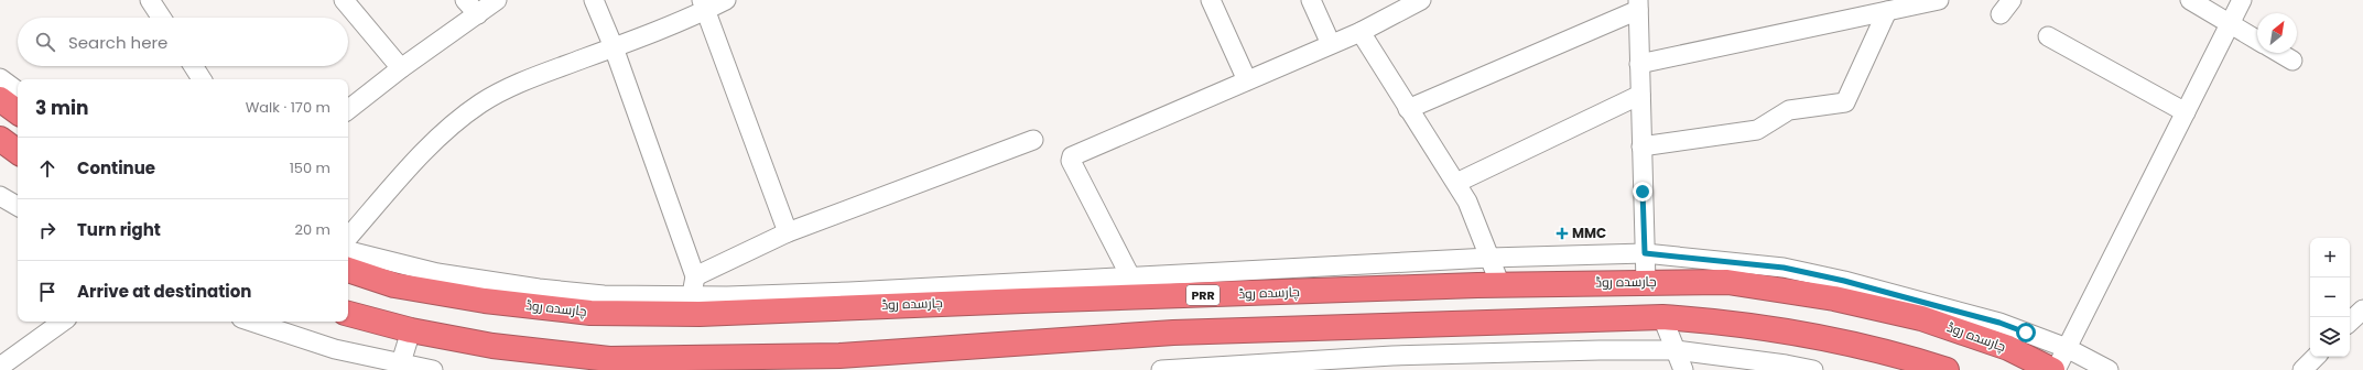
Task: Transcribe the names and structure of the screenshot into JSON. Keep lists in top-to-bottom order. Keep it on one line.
{"streets":{"highway":["چارسدہ روڈ","PRR"]},"places":{"health":["MMC"]},"north":"top right","page":{"search":"Search here","heading":["3 min","Walk · 170 m"],"list":[["Continue","150 m"],["Turn right","20 m"],"Arrive at destination"],"map_buttons":["+","−"]}}
